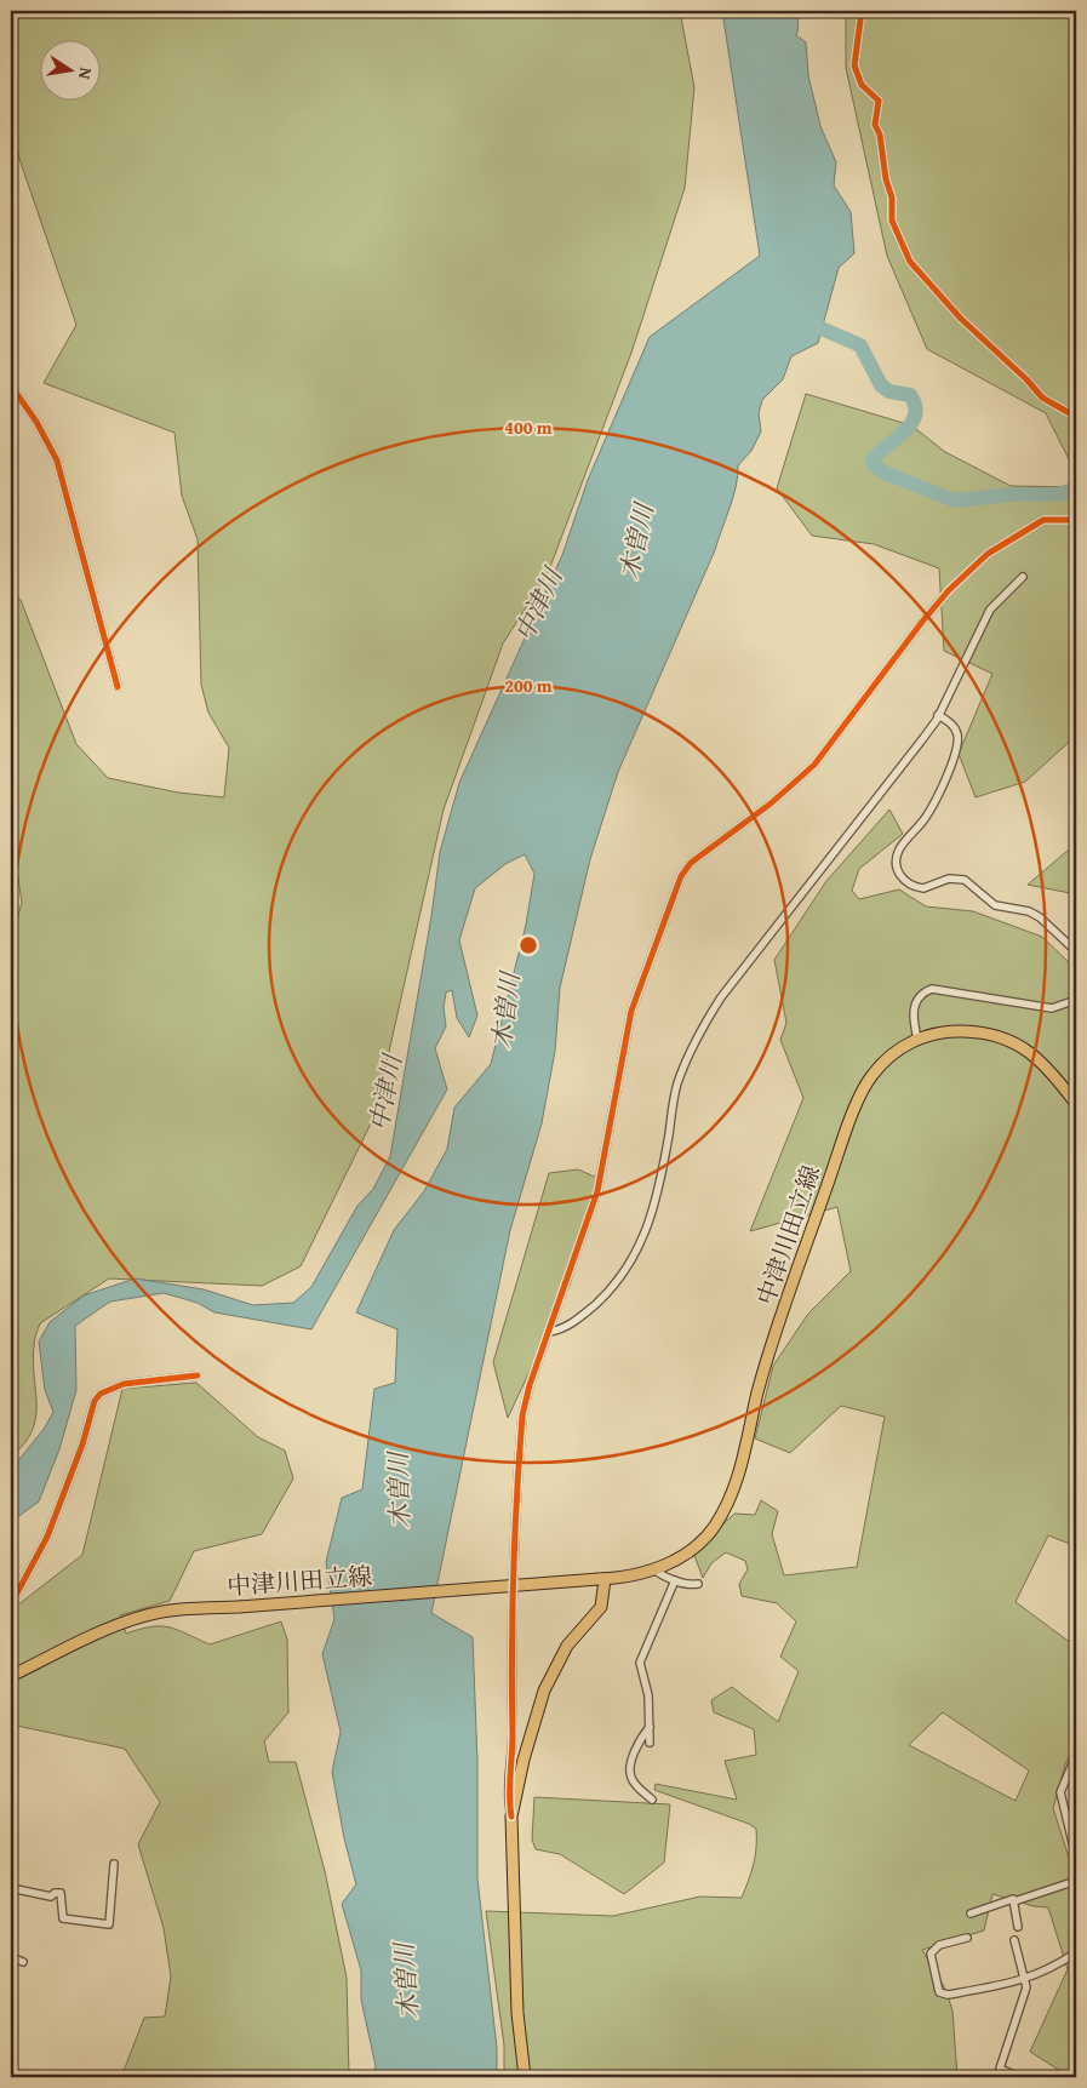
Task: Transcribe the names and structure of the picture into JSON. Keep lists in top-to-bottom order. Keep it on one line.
{"streets":{"main road":["中津川田立線"]},"water":["木曽川","中津川"],"north":"right","rings":["400 m","200 m"]}
